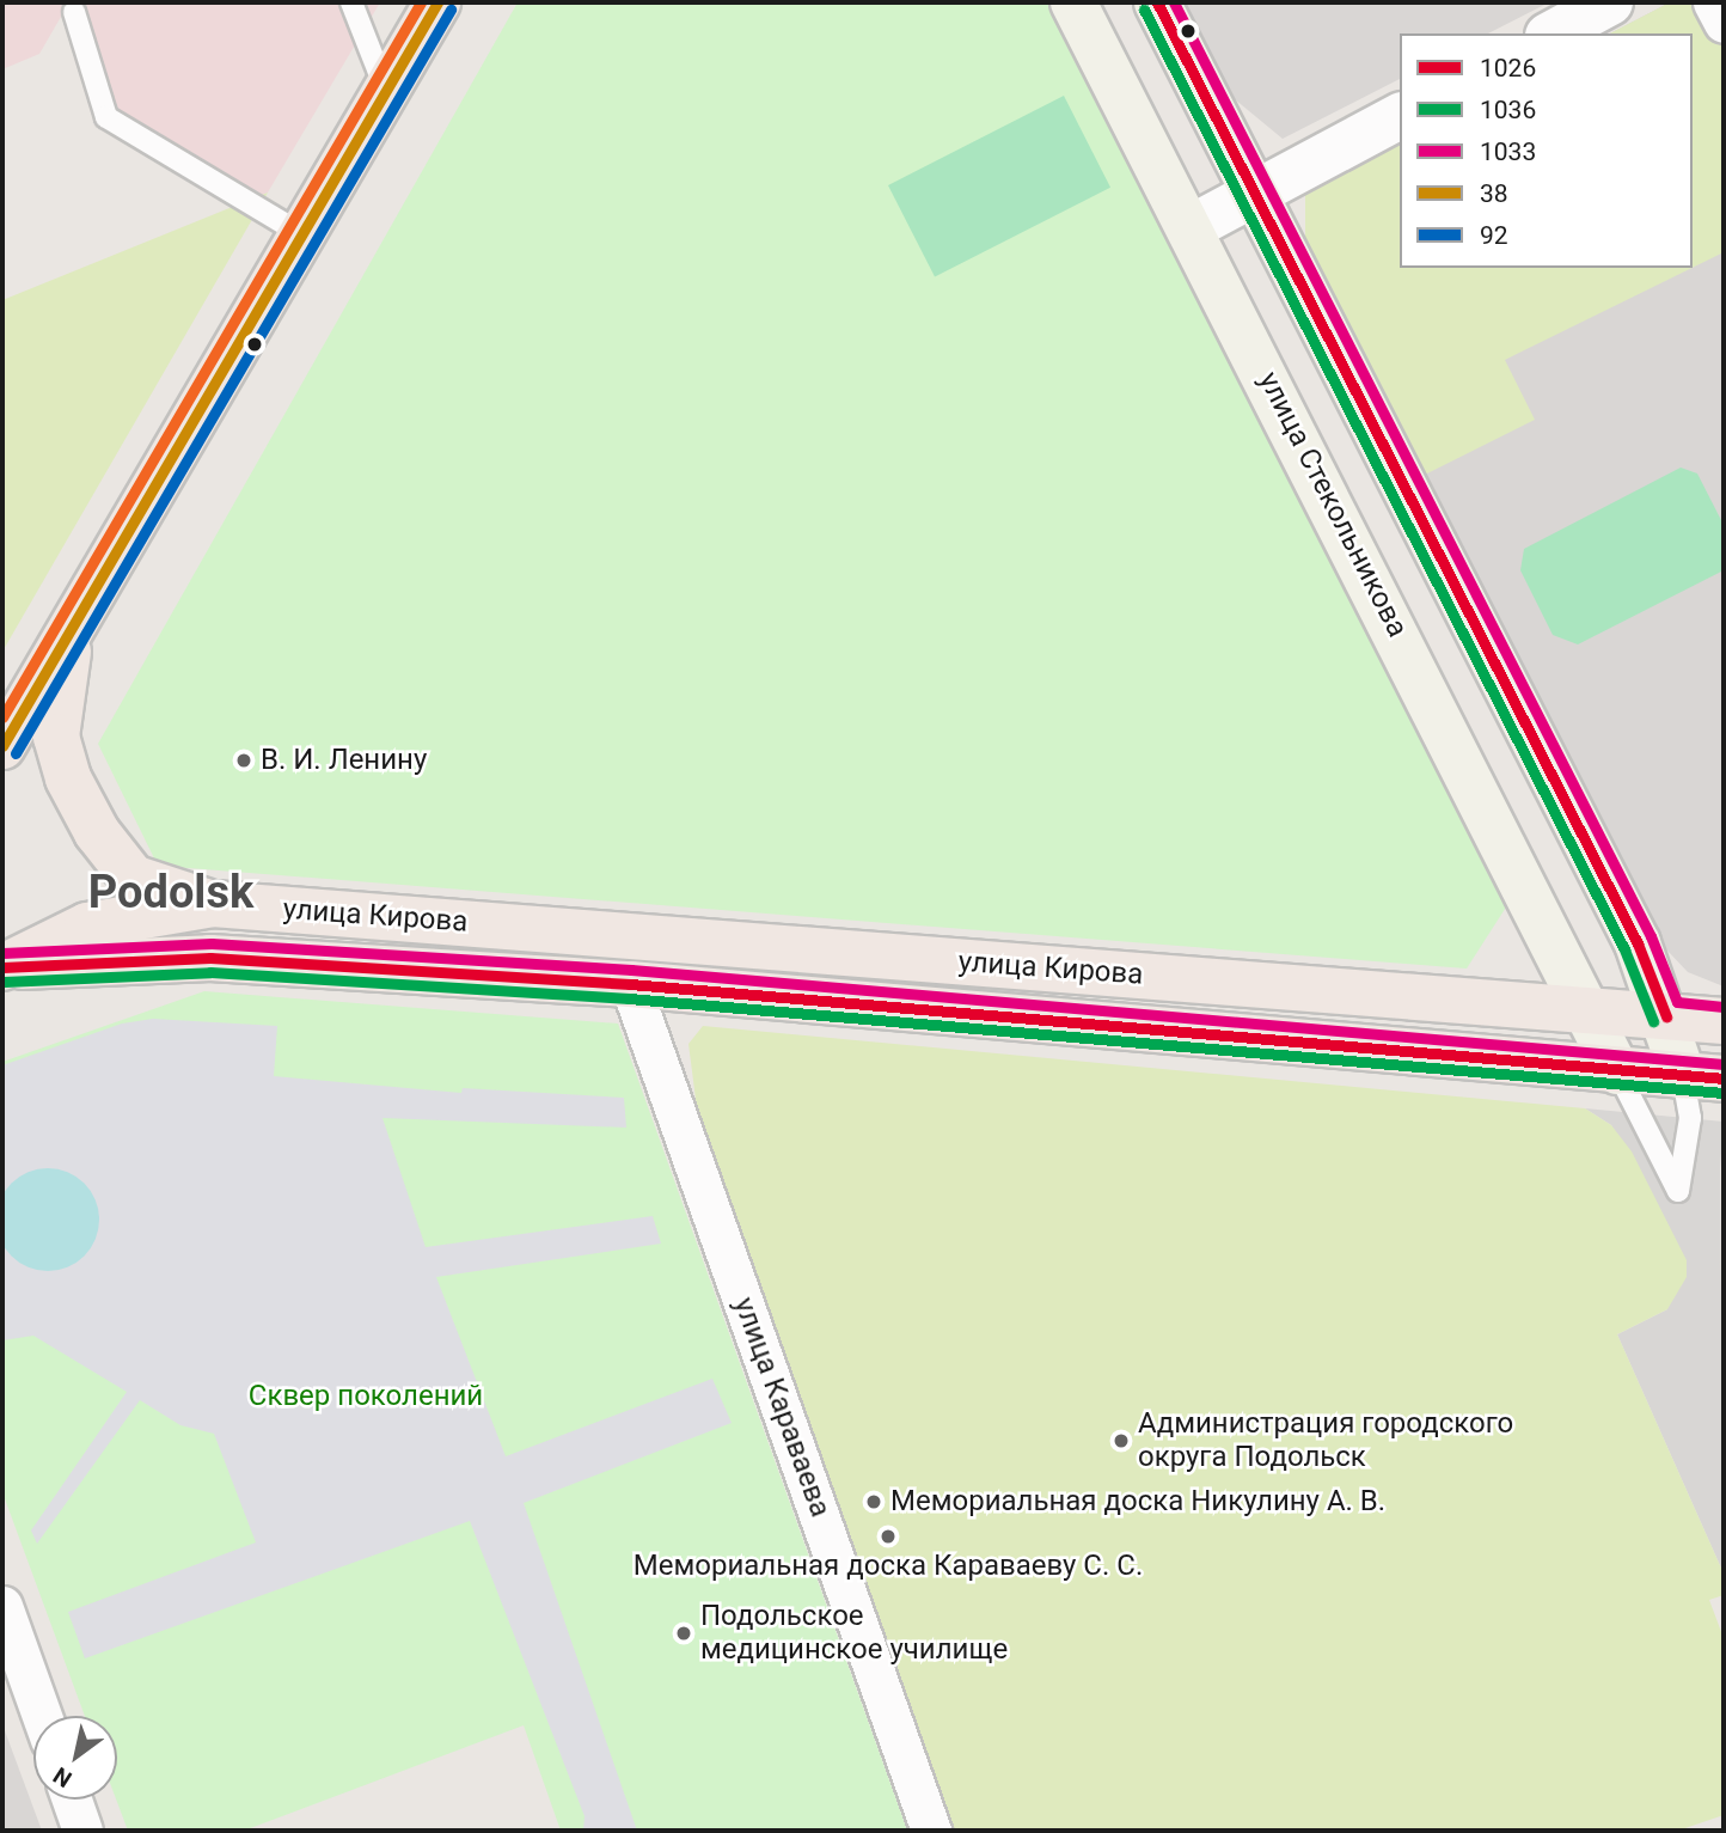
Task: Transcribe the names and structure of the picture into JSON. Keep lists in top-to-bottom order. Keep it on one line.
{"streets":{"main road":["улица Стекольникова","улица Кирова"],"street":["улица Караваева"]},"crossings":[["улица Стекольникова","улица Кирова"],["улица Кирова","улица Караваева"]],"districts":["Podolsk"],"parks":["Сквер поколений"],"places":["В. И. Ленину","Администрация городского округа Подольск","Мемориальная доска Никулину А. В.","Мемориальная доска Караваеву С. С.","Подольское медицинское училище"],"lines":["transit line 1026","transit line 1033","transit line 38","transit line 1036","transit line 92"],"legend":["1026","1036","1033","38","92"],"north":"bottom left"}
